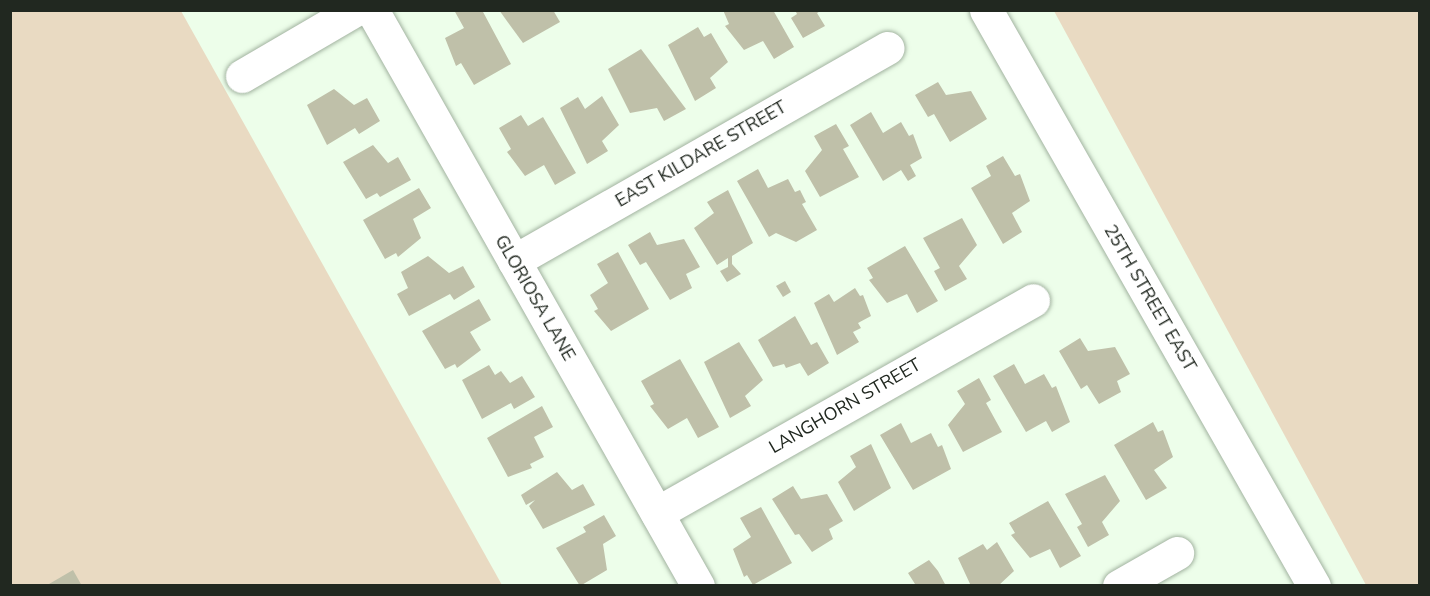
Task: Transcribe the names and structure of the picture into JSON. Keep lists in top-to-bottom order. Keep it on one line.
{"streets":{"street":["EAST KILDARE STREET","GLORIOSA LANE","25TH STREET EAST","LANGHORN STREET"]},"crossings":[["EAST KILDARE STREET","GLORIOSA LANE"],["GLORIOSA LANE","LANGHORN STREET"]]}
